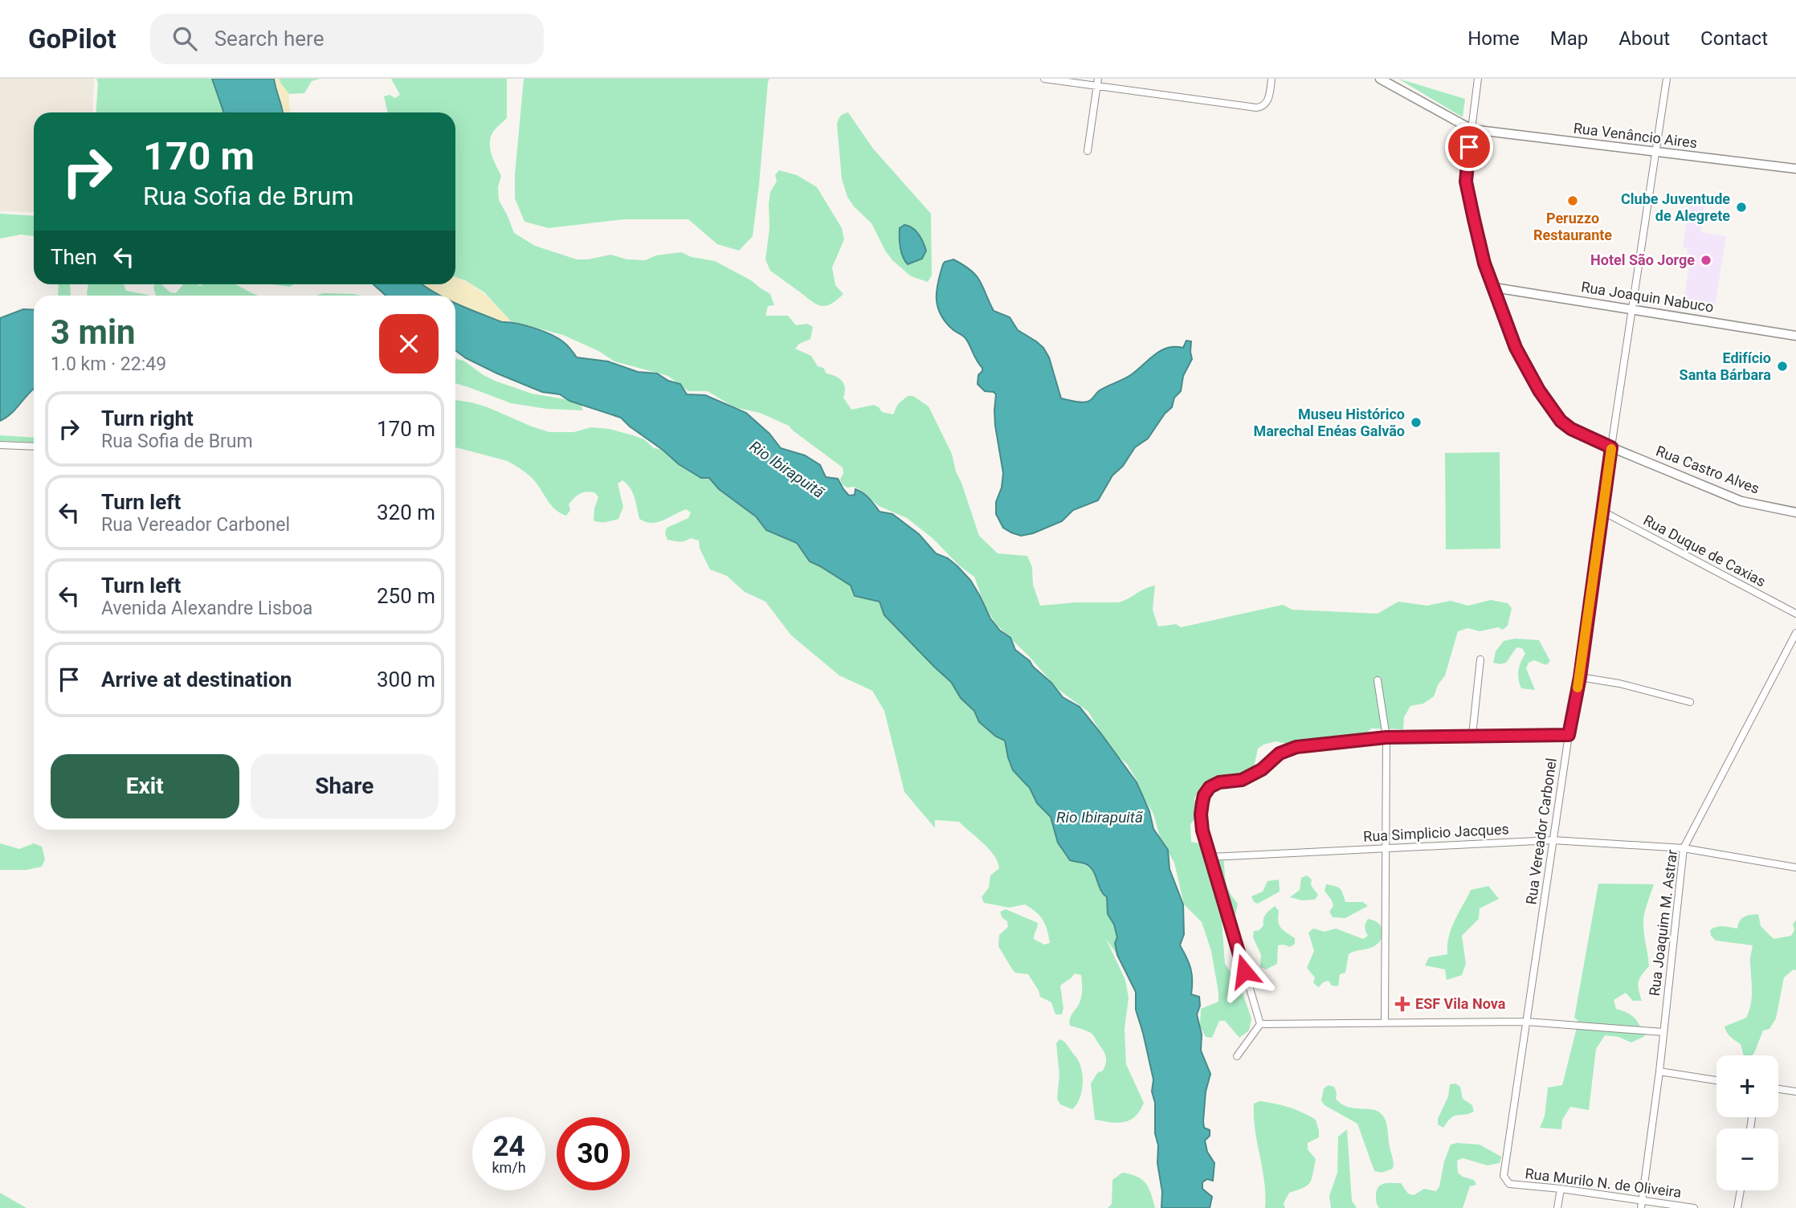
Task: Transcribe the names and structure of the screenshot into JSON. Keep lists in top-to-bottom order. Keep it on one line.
{"streets":{"street":["Rua Venâncio Aires","Rua Joaquin Nabuco","Rua Castro Alves","Rua Duque de Caxias","Rua Vereador Carbonel","Rua Simplicio Jacques","Rua Joaquim M. Astrar","Rua Murilo N. de Oliveira"]},"crossings":[["Rua Venâncio Aires","Rua Castro Alves"],["Rua Venâncio Aires","Rua Vereador Carbonel"],["Rua Joaquin Nabuco","Rua Castro Alves"],["Rua Joaquin Nabuco","Rua Vereador Carbonel"],["Rua Castro Alves","Rua Vereador Carbonel"],["Rua Duque de Caxias","Rua Vereador Carbonel"],["Rua Vereador Carbonel","Rua Simplicio Jacques"],["Rua Vereador Carbonel","Rua Murilo N. de Oliveira"],["Rua Simplicio Jacques","Rua Joaquim M. Astrar"],["Rua Joaquim M. Astrar","Rua Murilo N. de Oliveira"]],"water":["Rio Ibirapuitã"],"places":{"other":["Peruzzo Restaurante","Clube Juventude de Alegrete","Hotel São Jorge","Edifício Santa Bárbara","Museu Histórico Marechal Enéas Galvão"],"health":["ESF Vila Nova"]},"page":{"header":"GoPilot","search":"Search here","nav":["Home","Map","About","Contact"],"turn":["170 m","Rua Sofia de Brum"],"then":"Then","heading":["3 min","1.0 km · 22:49"],"list":[{"name":"Turn right","note":"Rua Sofia de Brum","value":"170 m"},{"name":"Turn left","note":"Rua Vereador Carbonel","value":"320 m"},{"name":"Turn left","note":"Avenida Alexandre Lisboa","value":"250 m"},{"name":"Arrive at destination","value":"300 m"}],"buttons":["Exit","Share"],"map_buttons":["+","−"],"speed":"24 km/h","limit":"30"}}
